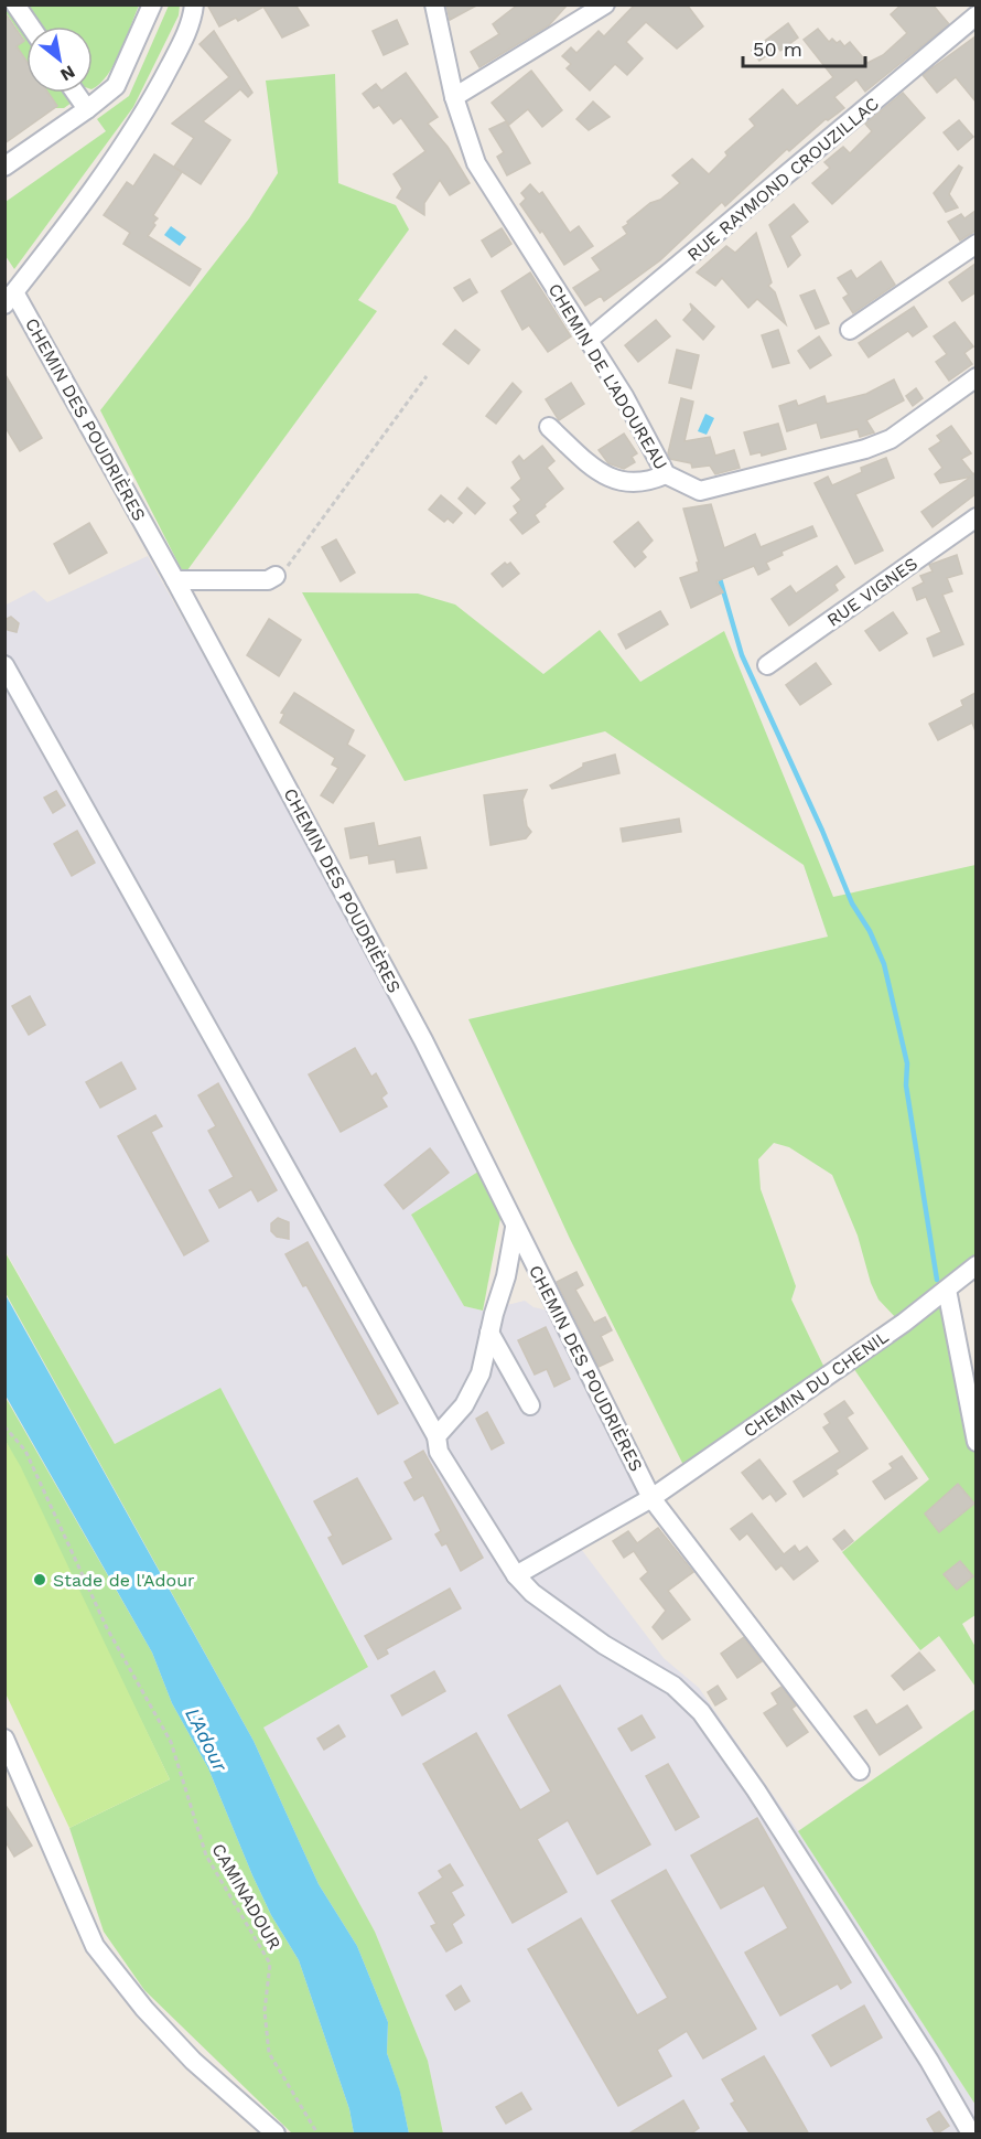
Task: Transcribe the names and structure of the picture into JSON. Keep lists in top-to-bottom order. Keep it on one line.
{"streets":{"street":["RUE RAYMOND CROUZILLAC","CHEMIN DE L'ADOUREAU","CHEMIN DES POUDRIÈRES","RUE VIGNES","CHEMIN DU CHENIL"],"path":["CAMINADOUR"]},"crossings":[["RUE RAYMOND CROUZILLAC","CHEMIN DE L'ADOUREAU"],["CHEMIN DES POUDRIÈRES","CHEMIN DU CHENIL"]],"water":["L'Adour"],"places":["Stade de l'Adour"],"scale_bar":"50 m","north":"bottom right"}
